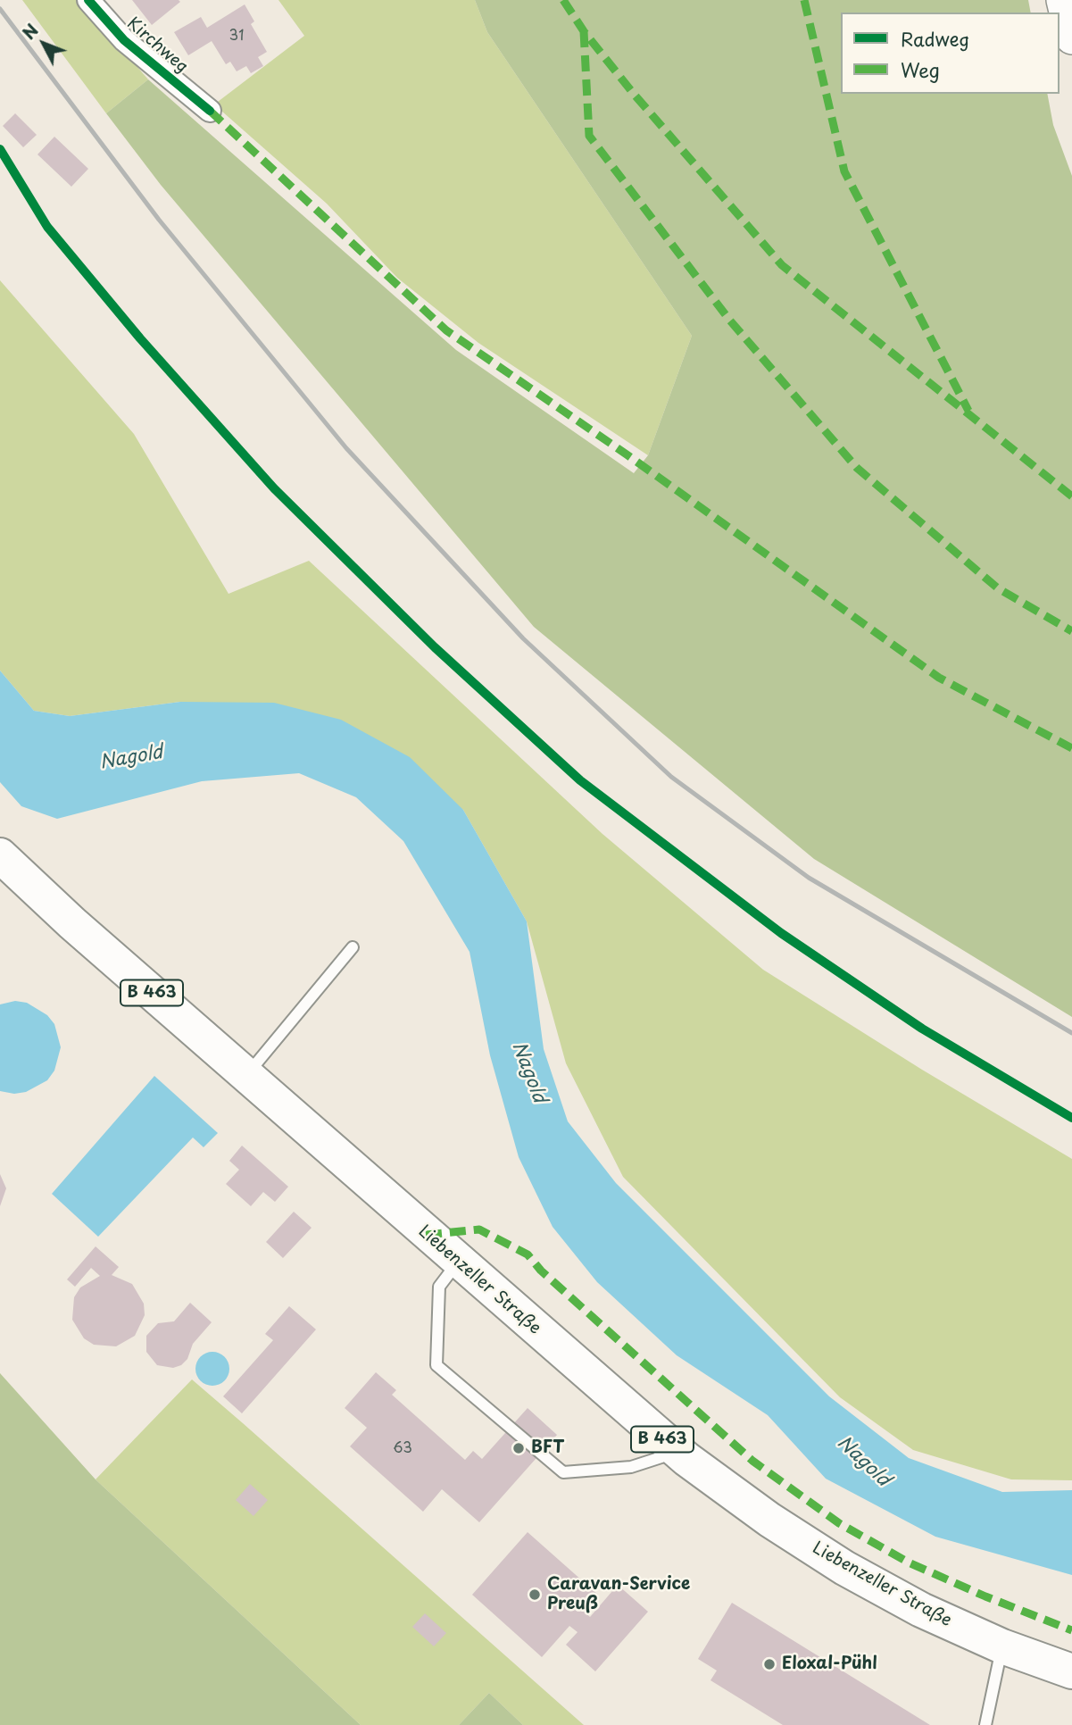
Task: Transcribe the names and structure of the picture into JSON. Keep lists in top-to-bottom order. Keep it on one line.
{"streets":{"main road":["B 463","Liebenzeller Straße"],"street":["Kirchweg"]},"water":["Nagold"],"places":["BFT","Caravan-Service Preuß","Eloxal-Pühl"],"house_numbers":["31","63"],"legend":["Radweg","Weg"],"north":"top left"}
